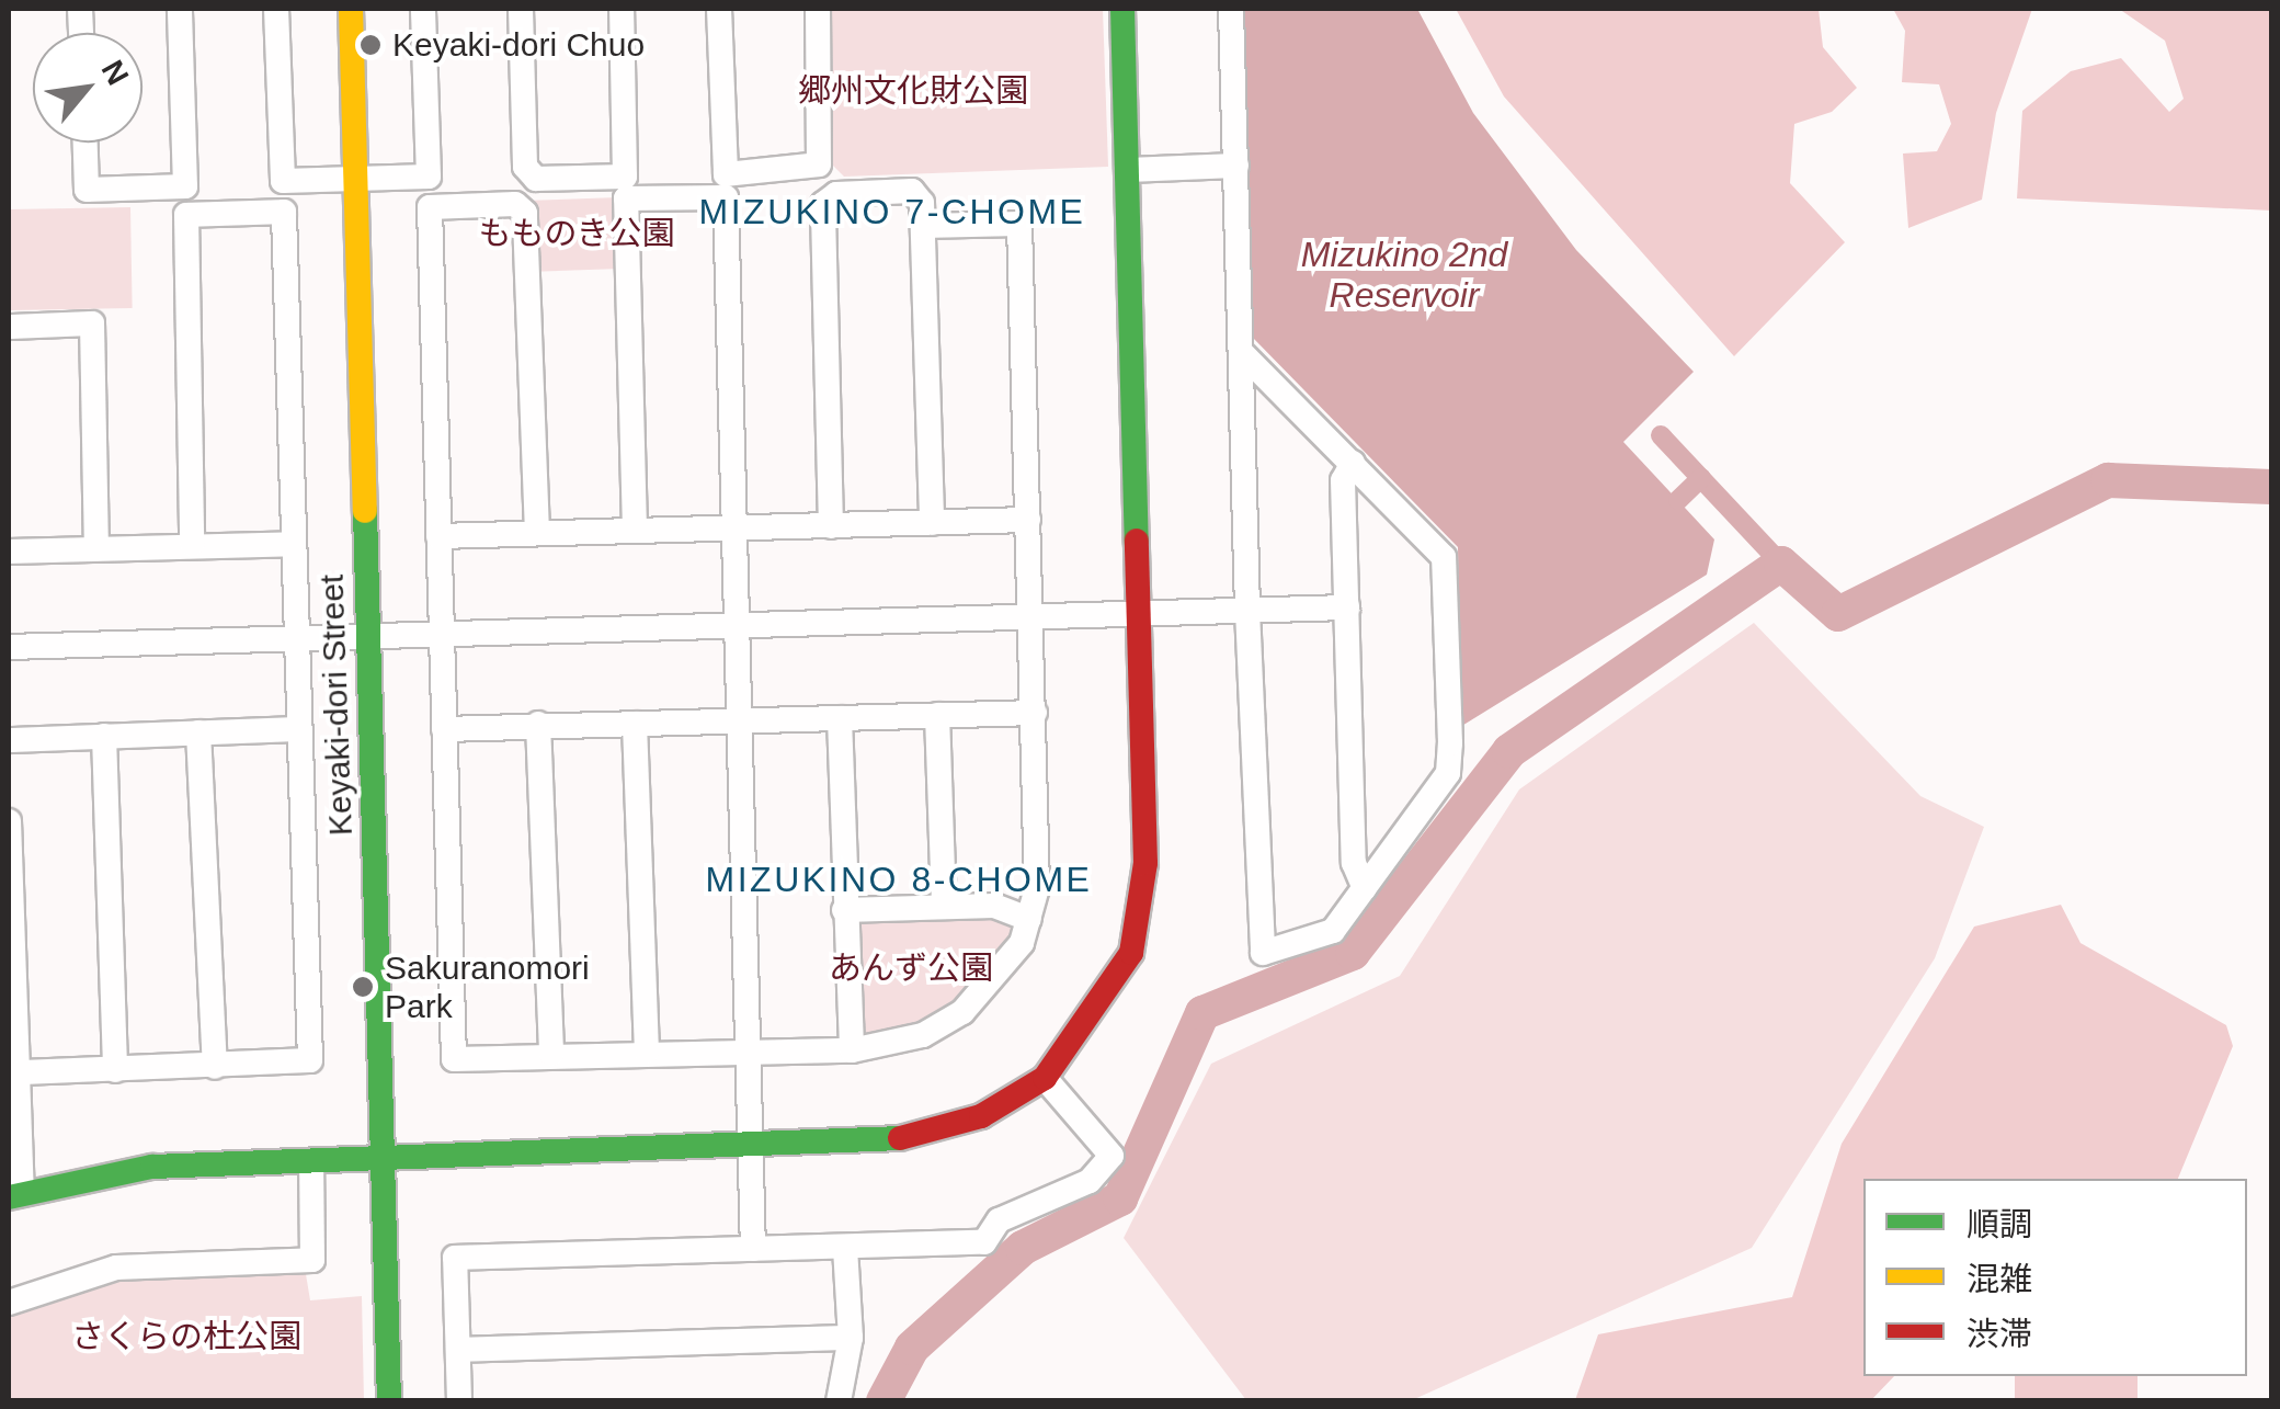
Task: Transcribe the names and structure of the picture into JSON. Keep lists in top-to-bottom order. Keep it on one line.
{"streets":{"street":["Keyaki-dori Street"]},"districts":["MIZUKINO 7-CHOME","MIZUKINO 8-CHOME"],"water":["Mizukino 2nd Reservoir"],"parks":["郷州文化財公園","もものき公園","あんず公園","さくらの杜公園"],"places":["Keyaki-dori Chuo","Sakuranomori Park"],"legend":["順調","混雑","渋滞"],"north":"top right"}
